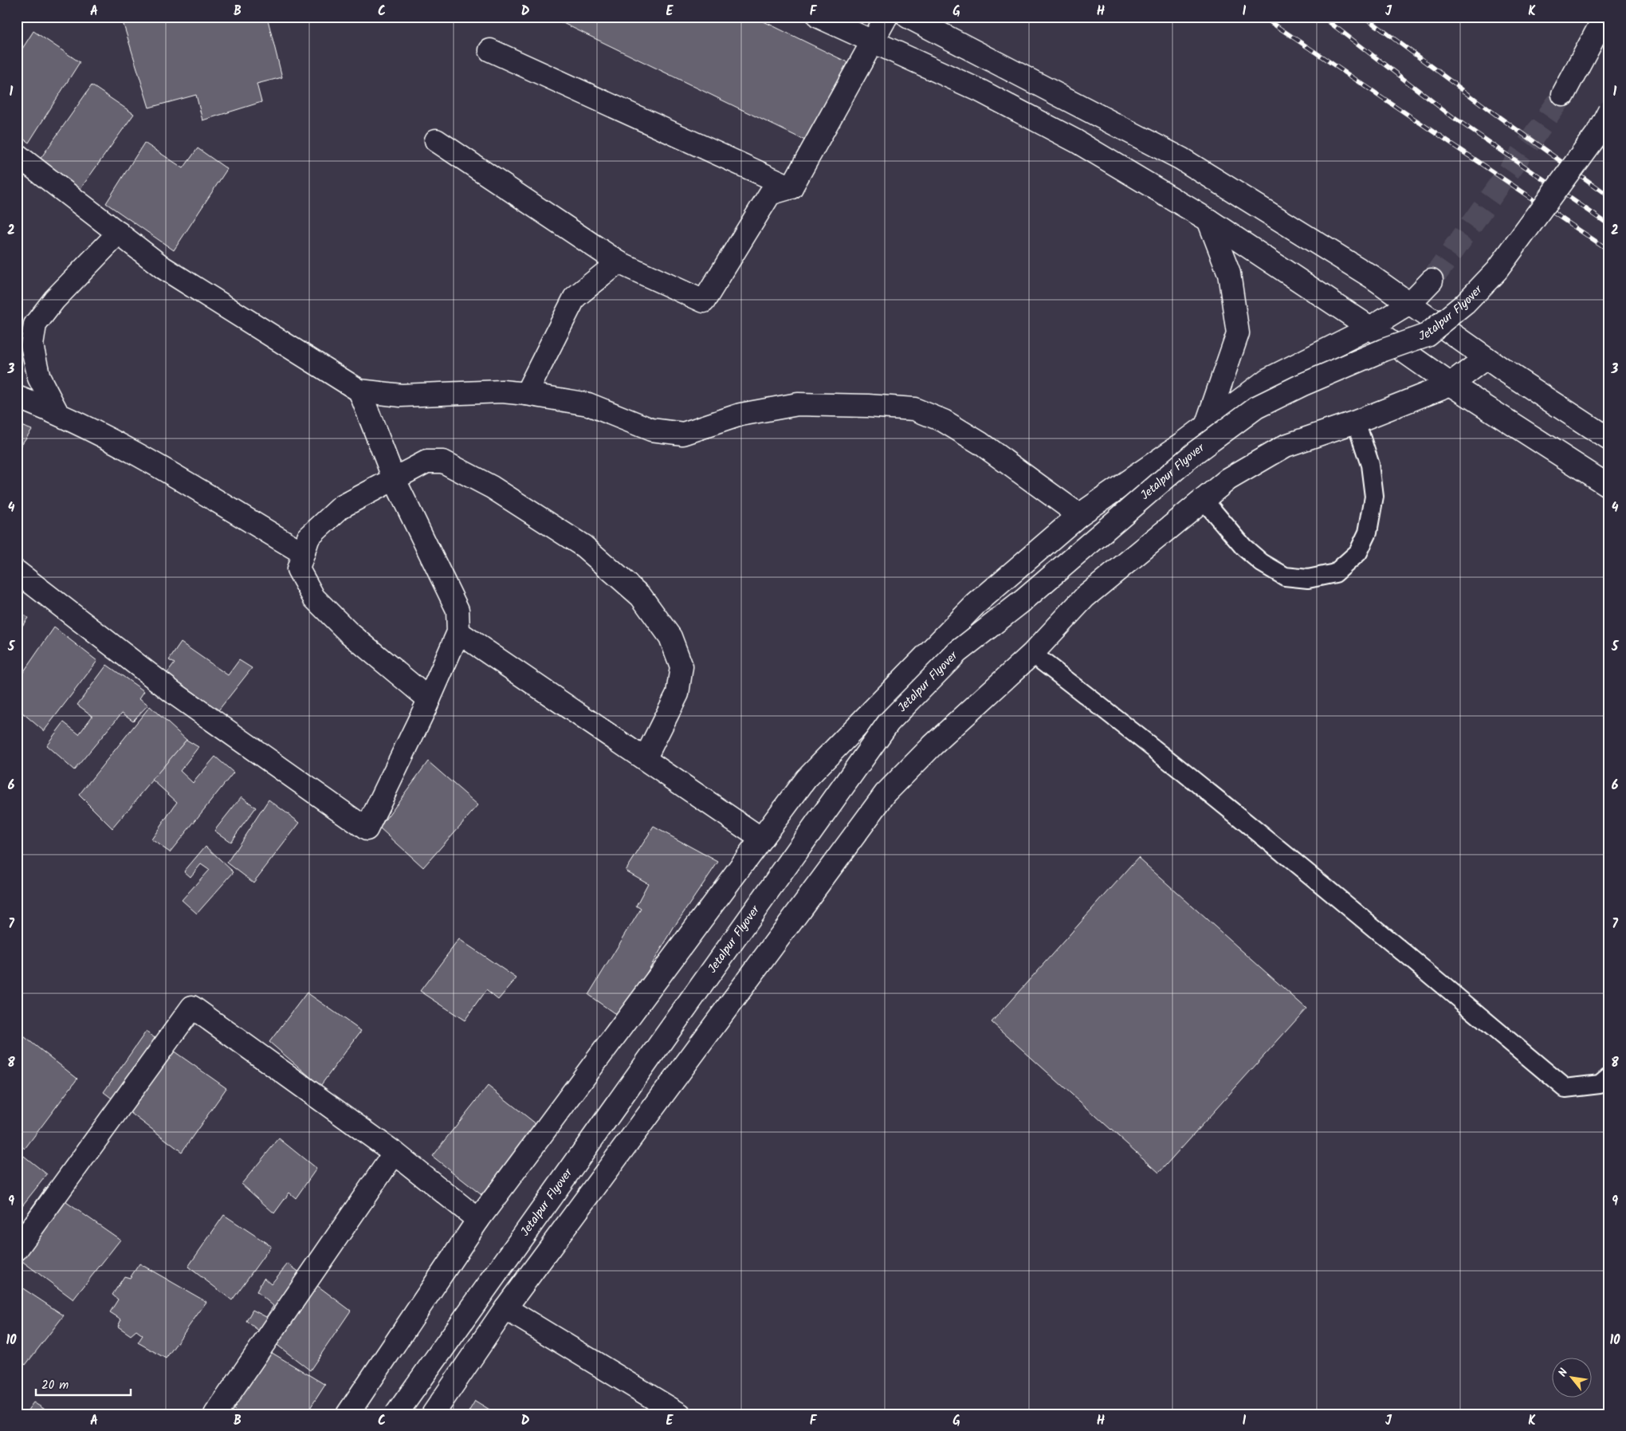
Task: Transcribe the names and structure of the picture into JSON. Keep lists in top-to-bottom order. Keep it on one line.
{"streets":{"street":["Jetalpur Flyover"]},"scale_bar":"20 m","north":"top left","grid":{"columns":["A","B","C","D","E","F","G","H","I","J","K"],"rows":["1","2","3","4","5","6","7","8","9","10"]}}
